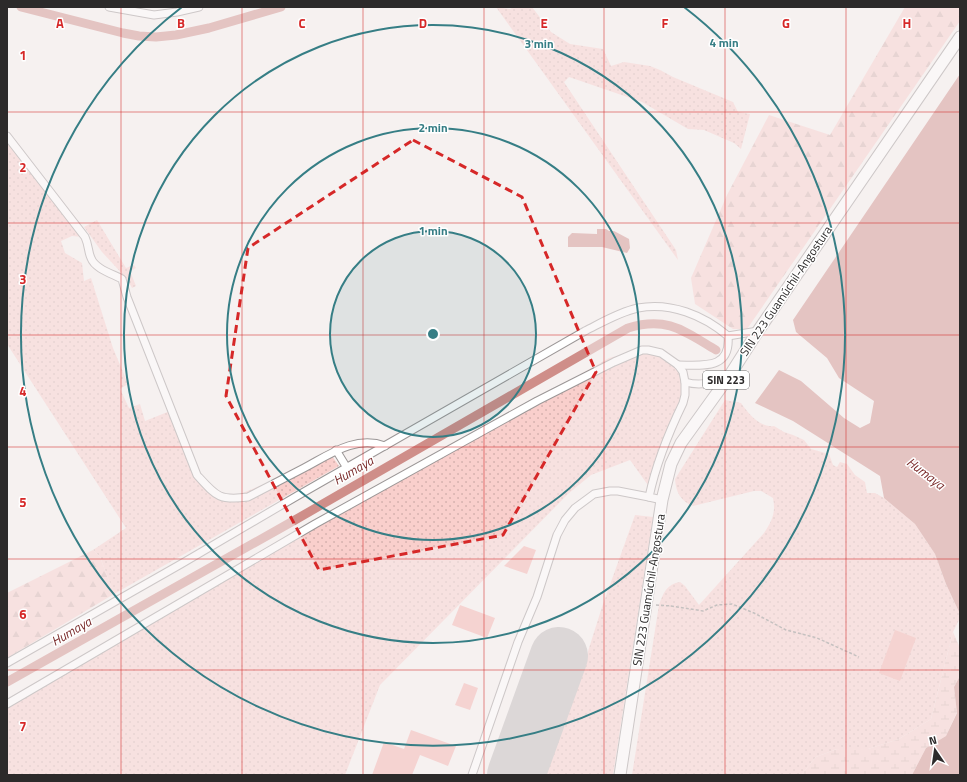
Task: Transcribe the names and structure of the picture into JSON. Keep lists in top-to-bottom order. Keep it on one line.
{"streets":{"main road":["SIN 223 Guamúchil-Angostura","SIN 223"]},"water":["Humaya"],"north":"top","grid":{"columns":["A","B","C","D","E","F","G","H"],"rows":["1","2","3","4","5","6","7"]},"rings":["4 min","3 min","2 min","1 min"]}
